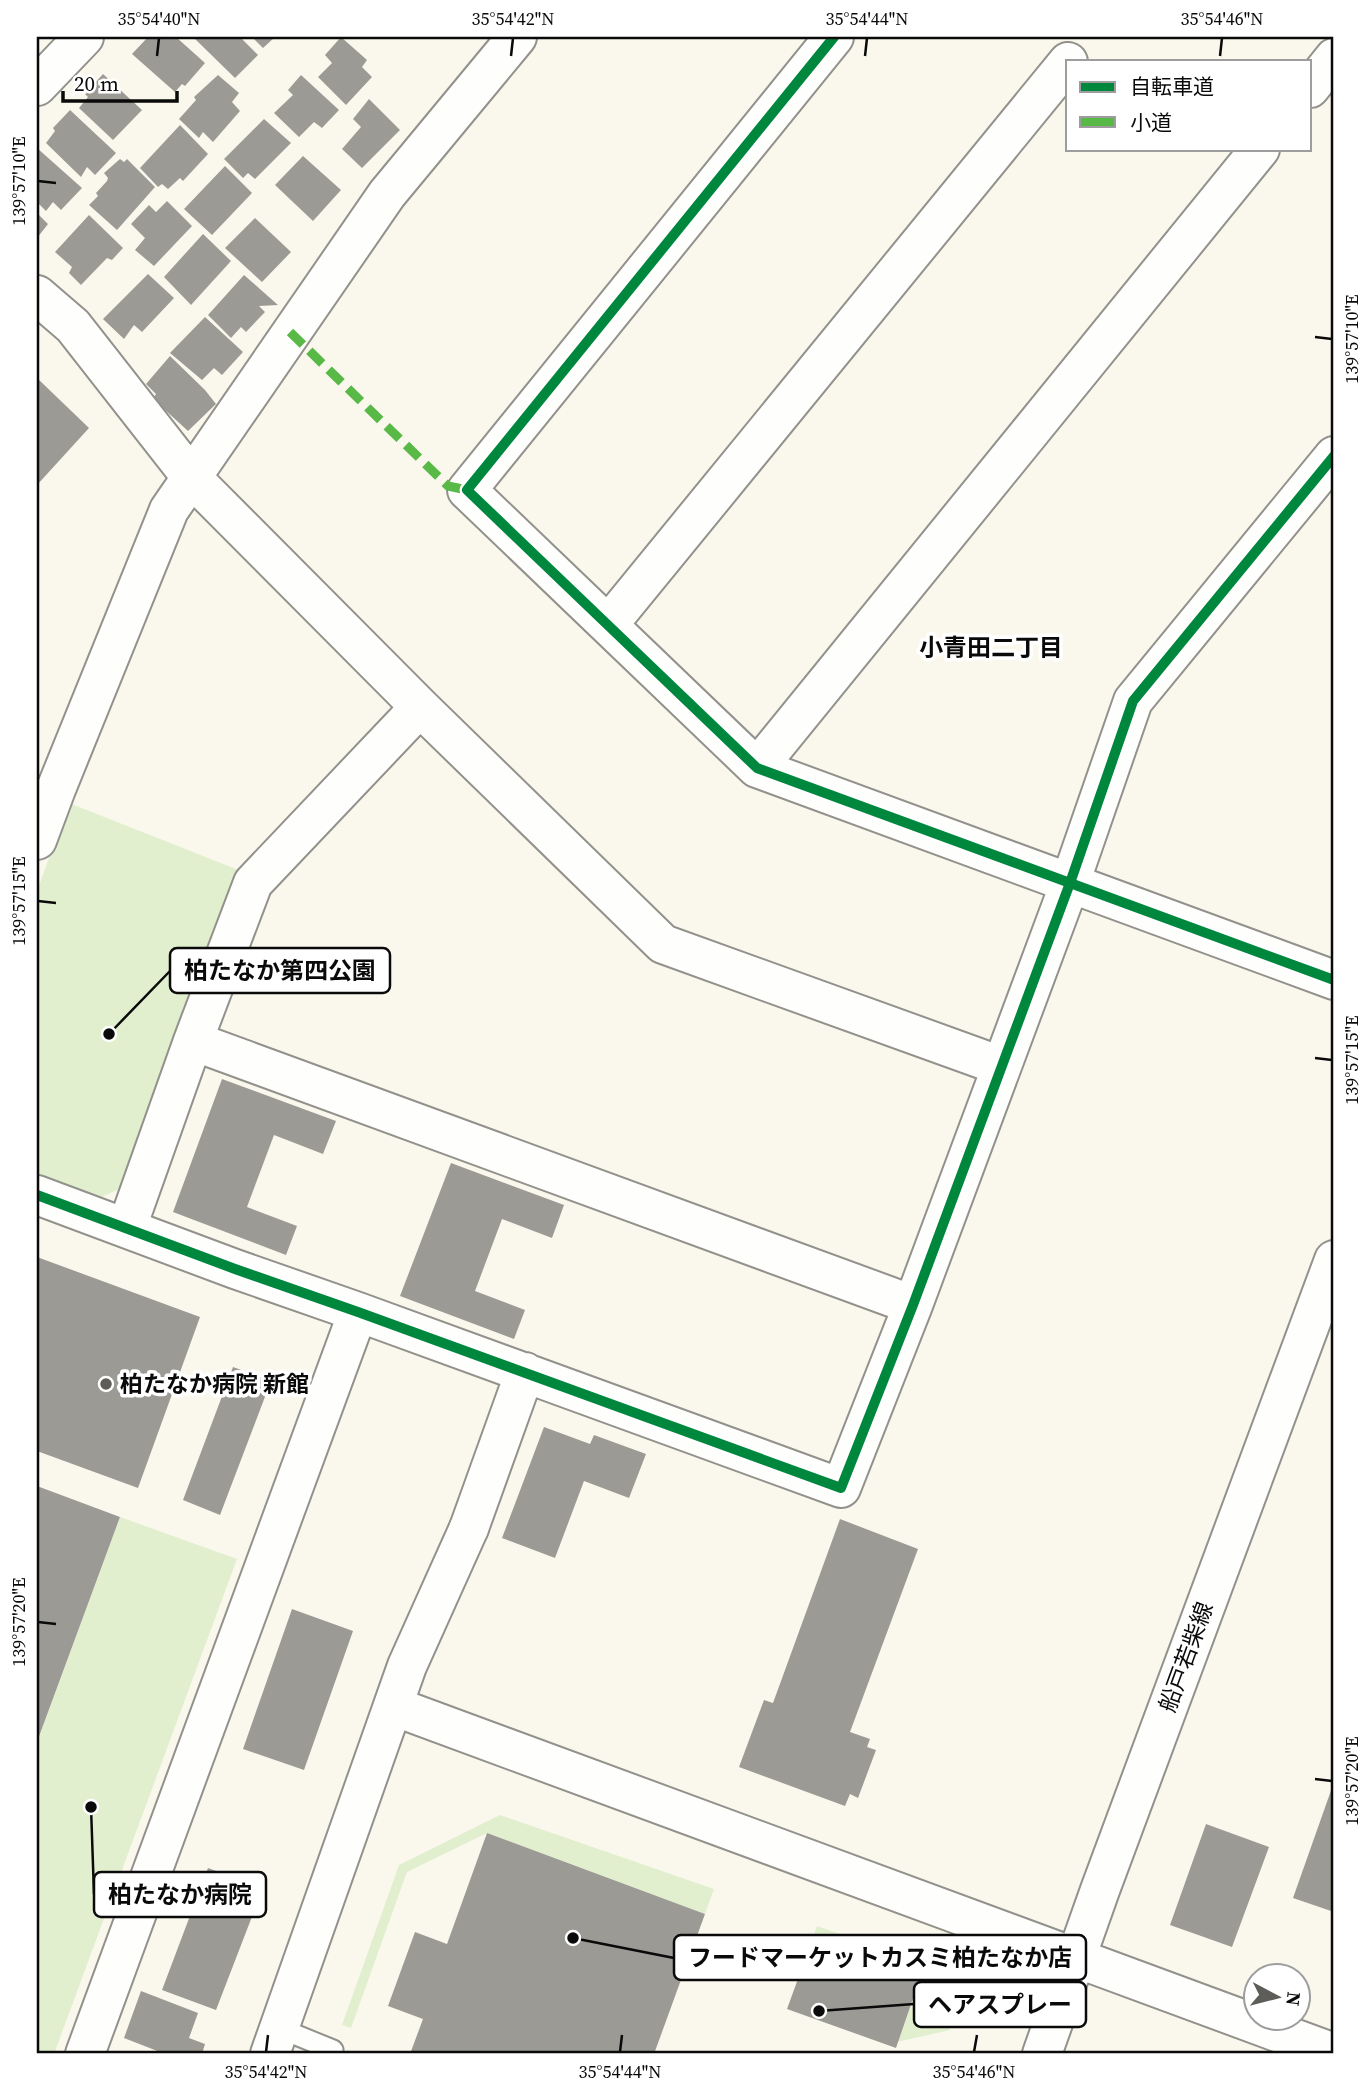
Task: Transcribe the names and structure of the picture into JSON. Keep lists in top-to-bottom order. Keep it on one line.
{"streets":{"street":["船戸若柴線"]},"districts":["小青田二丁目"],"places":["柏たなか第四公園","柏たなか病院 新館","柏たなか病院","フードマーケットカスミ柏たなか店","ヘアスプレー"],"legend":["自転車道","小道"],"scale_bar":"20 m","north":"right","coordinates":["35°54'40\"N","35°54'42\"N","35°54'44\"N","35°54'46\"N","139°57'10\"E","139°57'15\"E","139°57'20\"E"]}
